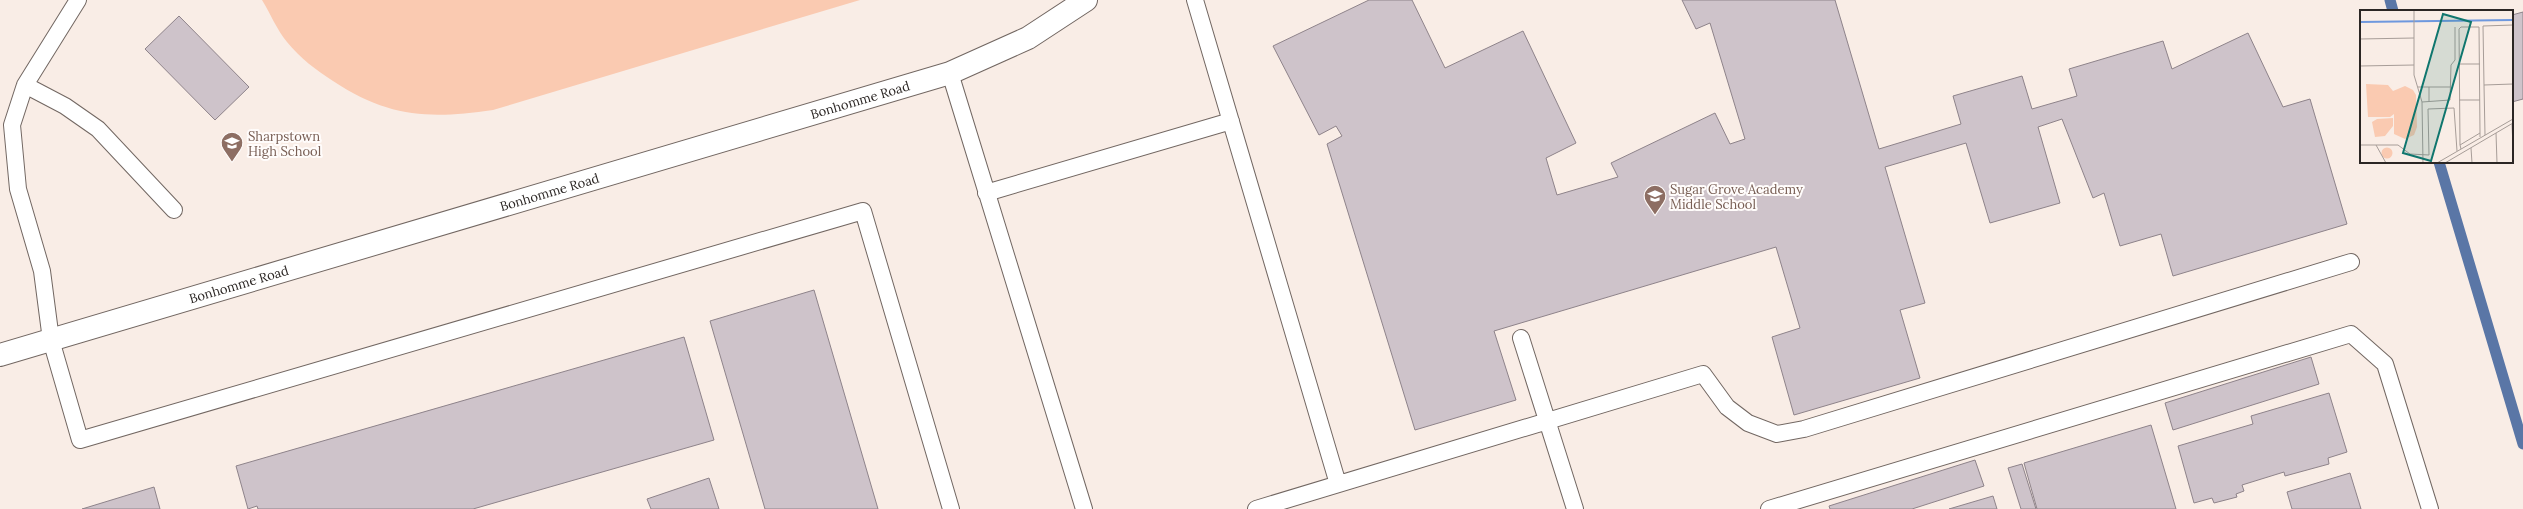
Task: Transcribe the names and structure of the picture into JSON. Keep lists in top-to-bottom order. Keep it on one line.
{"streets":{"street":["Bonhomme Road"]},"places":{"school or university":["Sharpstown High School","Sugar Grove Academy Middle School"]}}
